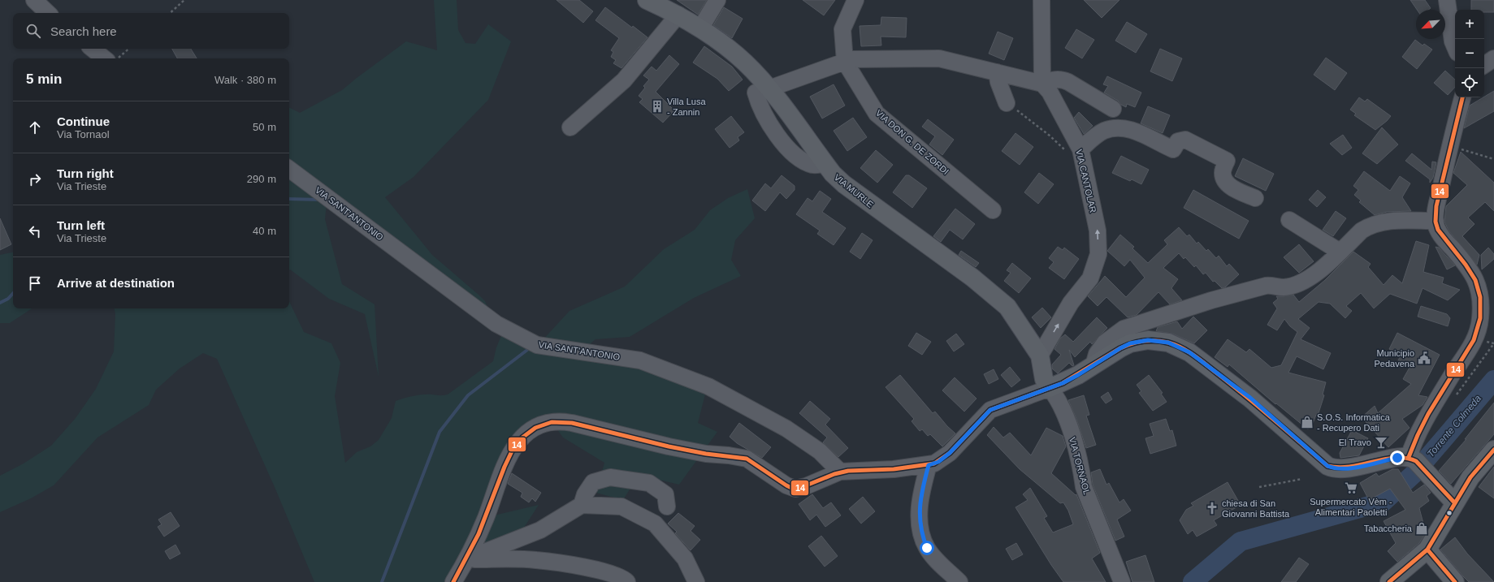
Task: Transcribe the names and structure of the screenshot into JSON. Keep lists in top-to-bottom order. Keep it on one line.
{"streets":{"main road":["VIA MURLE"],"street":["VIA DON G. DE ZORDI","VIA CANTOLAR","VIA SANT'ANTONIO","VIA TORNAOL"]},"crossings":[["VIA CANTOLAR","VIA MURLE"],["VIA MURLE","VIA TORNAOL"]],"one_way":["VIA CANTOLAR"],"water":["Torrente Colmeda"],"places":{"building":["Villa Lusa - Zannin"],"public building":["Municipio Pedavena"],"shop":["S.O.S. Informatica - Recupero Dati","Tabaccheria"],"bar":["El Travo"],"supermarket":["Supermercato Vèm - Alimentari Paoletti"],"church":["chiesa di San Giovanni Battista"]},"lines":["transit line 14"],"north":"bottom left","page":{"map_buttons":["+","−"],"search":"Search here","heading":["5 min","Walk · 380 m"],"list":[["Continue","Via Tornaol","50 m"],["Turn right","Via Trieste","290 m"],["Turn left","Via Trieste","40 m"],"Arrive at destination"]}}
